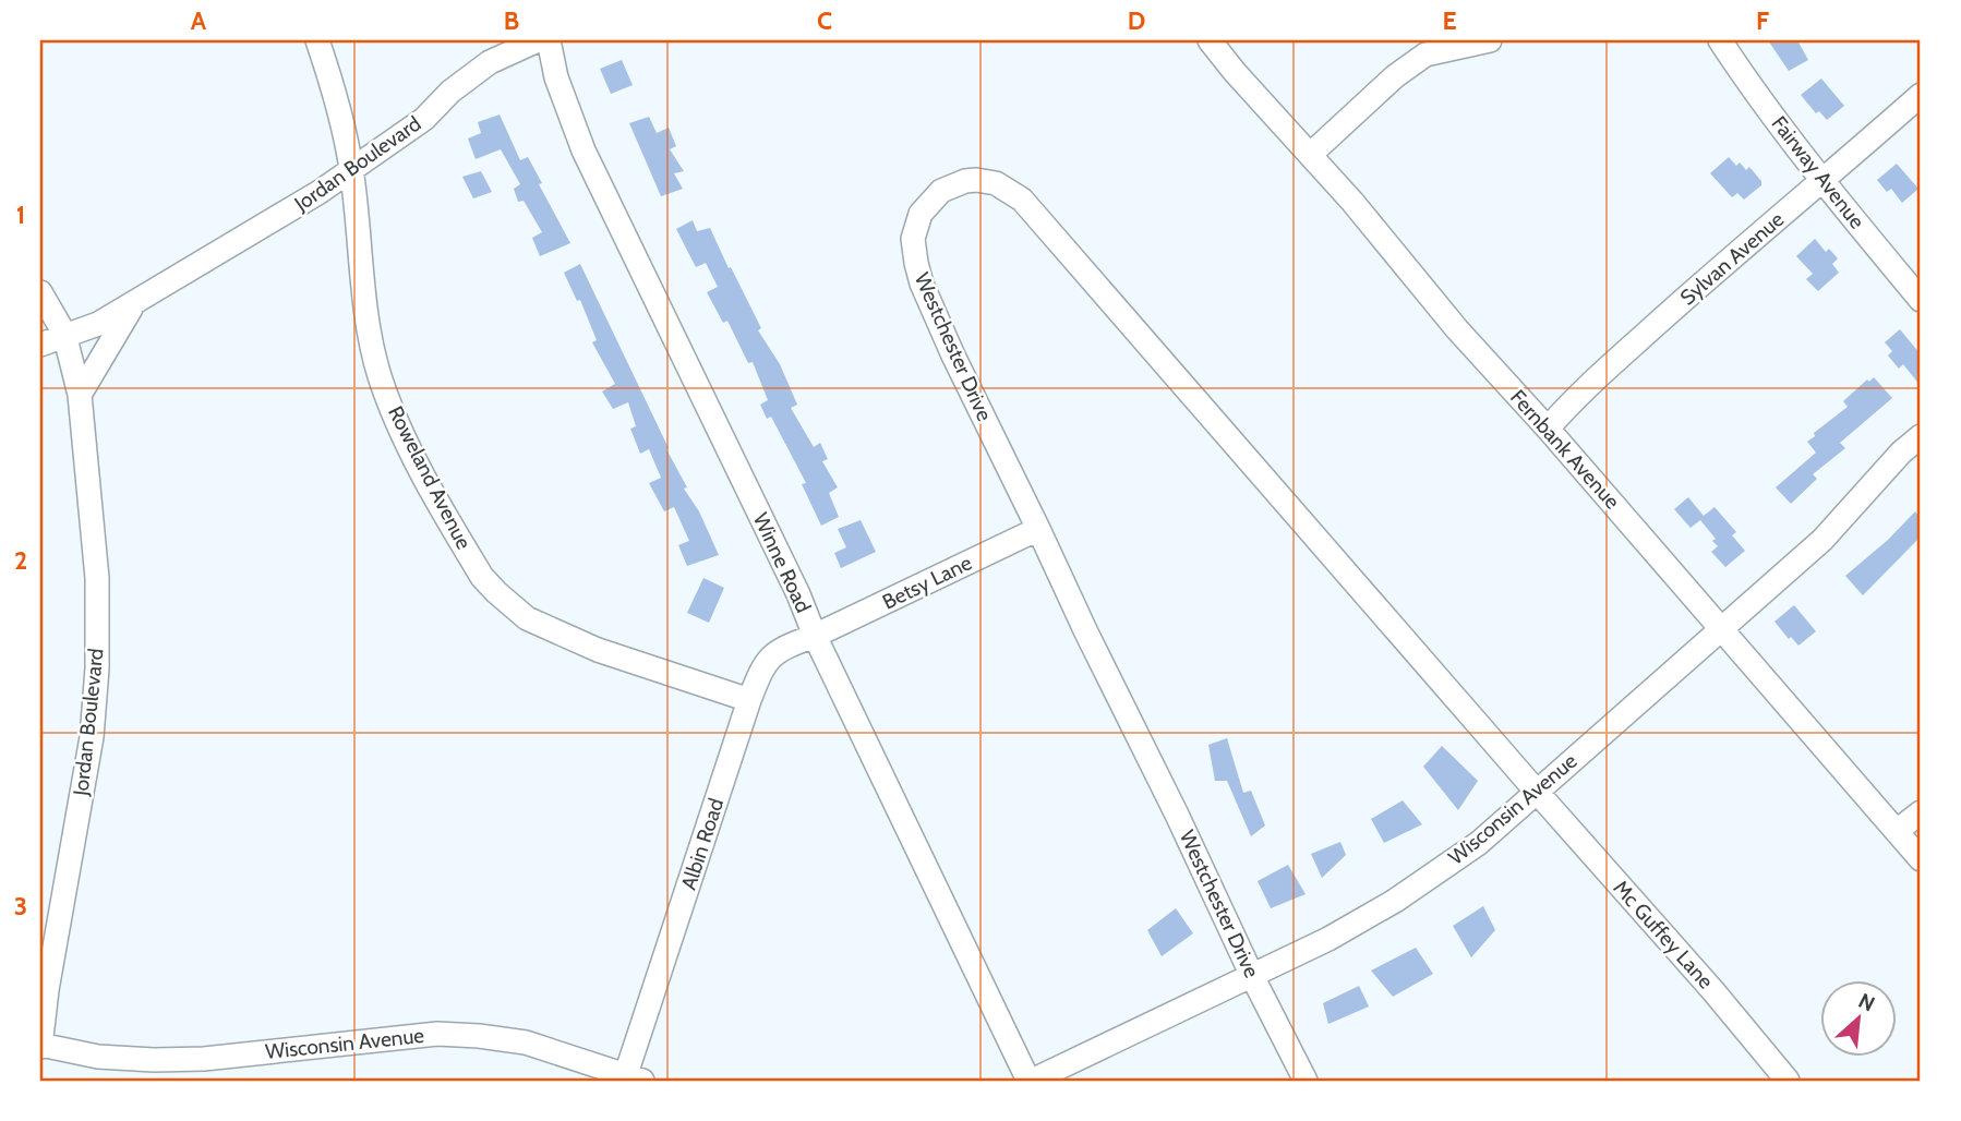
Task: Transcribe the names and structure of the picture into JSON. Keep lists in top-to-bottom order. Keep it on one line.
{"streets":{"street":["Jordan Boulevard","Fairway Avenue","Sylvan Avenue","Westchester Drive","Fernbank Avenue","Roweland Avenue","Winne Road","Betsy Lane","Wisconsin Avenue","Albin Road","Mc Guffey Lane"]},"crossings":[["Jordan Boulevard","Roweland Avenue"],["Jordan Boulevard","Wisconsin Avenue"],["Fairway Avenue","Sylvan Avenue"],["Sylvan Avenue","Fernbank Avenue"],["Westchester Drive","Betsy Lane"],["Westchester Drive","Wisconsin Avenue"],["Westchester Drive","Mc Guffey Lane"],["Fernbank Avenue","Wisconsin Avenue"],["Roweland Avenue","Albin Road"],["Winne Road","Betsy Lane"],["Winne Road","Wisconsin Avenue"],["Winne Road","Albin Road"],["Betsy Lane","Albin Road"],["Wisconsin Avenue","Albin Road"],["Wisconsin Avenue","Mc Guffey Lane"]],"north":"top right","grid":{"columns":["A","B","C","D","E","F"],"rows":["1","2","3"]}}
